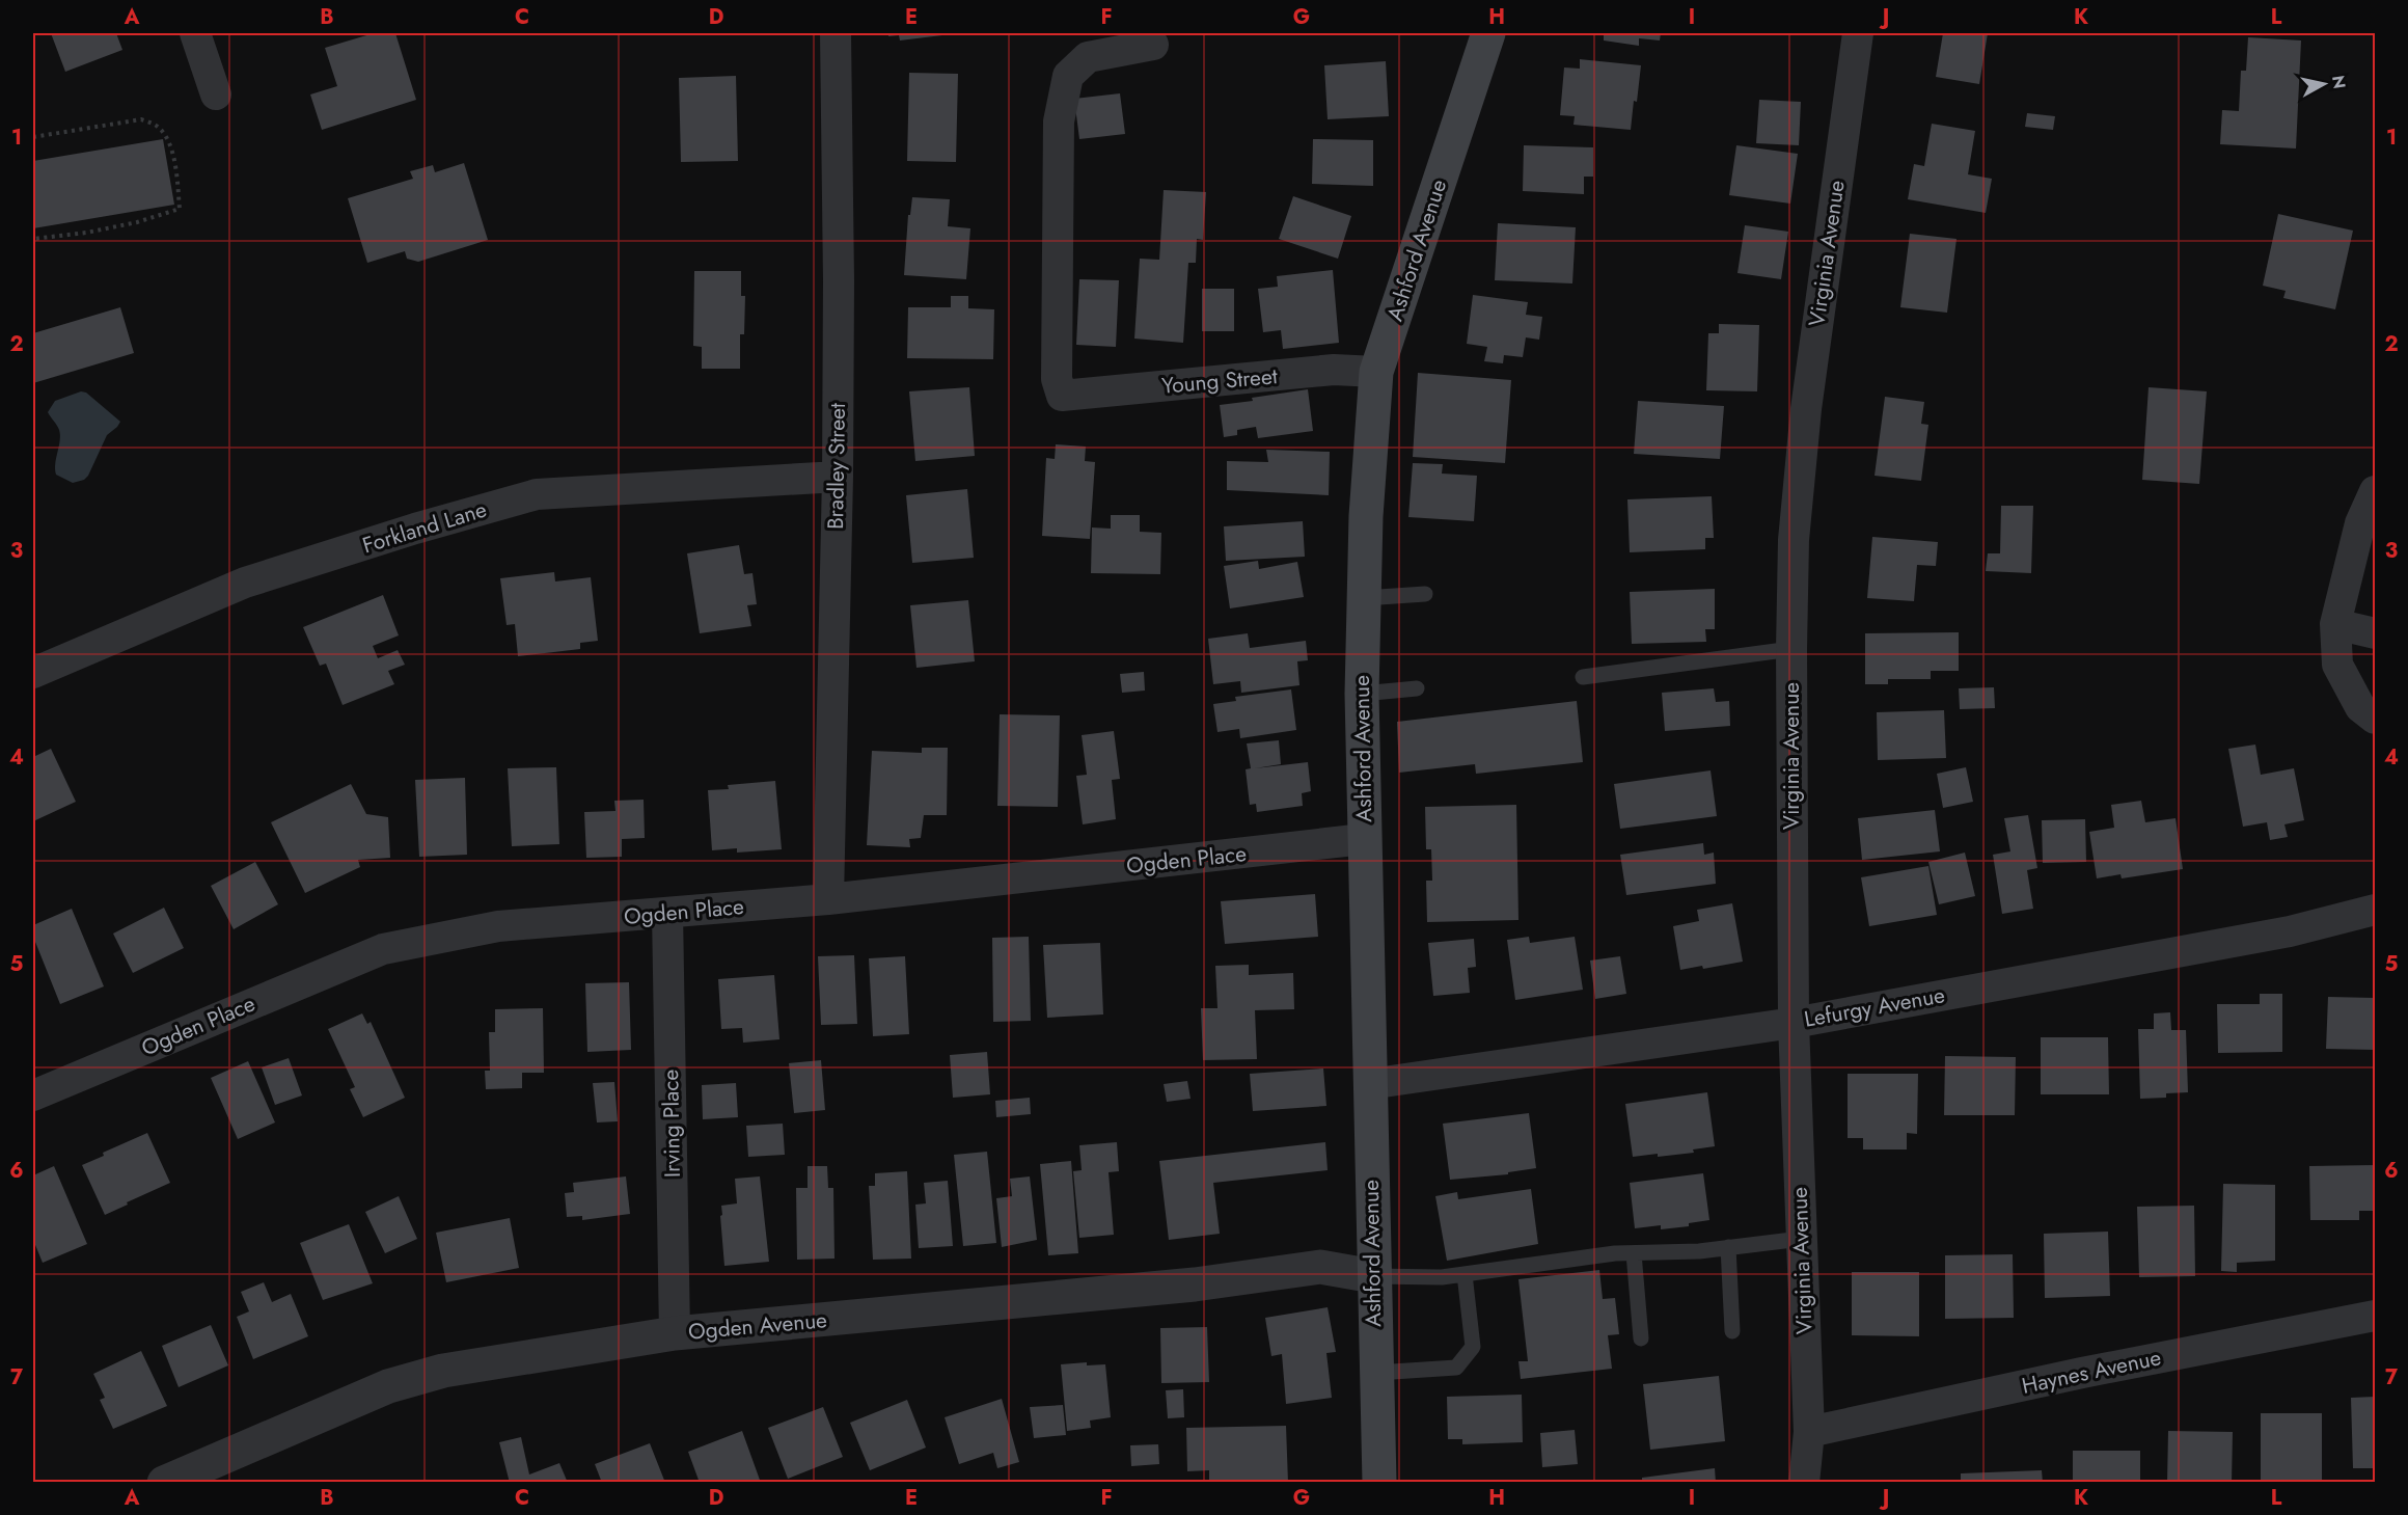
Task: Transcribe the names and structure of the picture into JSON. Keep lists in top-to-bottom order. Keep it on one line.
{"streets":{"main road":["Ashford Avenue"],"street":["Virginia Avenue","Young Street","Bradley Street","Forkland Lane","Ogden Place","Lefurgy Avenue","Irving Place","Ogden Avenue","Haynes Avenue"]},"crossings":[["Ashford Avenue","Young Street"],["Ashford Avenue","Ogden Place"],["Ashford Avenue","Lefurgy Avenue"],["Ashford Avenue","Ogden Avenue"],["Virginia Avenue","Lefurgy Avenue"],["Virginia Avenue","Haynes Avenue"],["Bradley Street","Forkland Lane"],["Bradley Street","Ogden Place"],["Ogden Place","Irving Place"],["Irving Place","Ogden Avenue"]],"north":"right","grid":{"columns":["A","B","C","D","E","F","G","H","I","J","K","L"],"rows":["1","2","3","4","5","6","7"]}}
